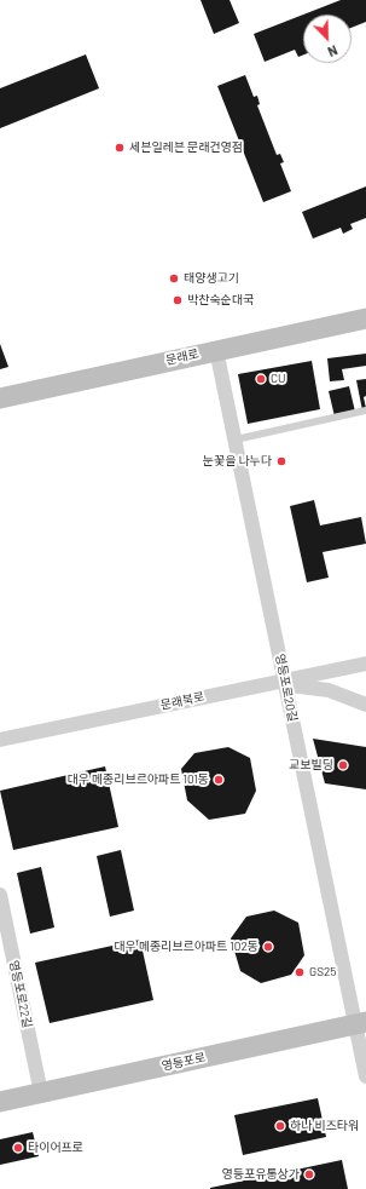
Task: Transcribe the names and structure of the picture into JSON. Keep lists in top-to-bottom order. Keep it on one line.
{"streets":{"street":["문래로","영등포로20길","문래북로","영등포로22길","영등포로"]},"crossings":[["문래로","영등포로20길"],["영등포로20길","문래북로"],["영등포로20길","영등포로"],["영등포로22길","영등포로"]],"places":["세븐일레븐 문래건영점","태양생고기","박찬숙순대국","CU","눈꽃을 나누다","교보빌딩","대우 메종리브르아파트 101동","대우 메종리브르아파트 102동","GS25","하나 비즈타워","타이어프로","영등포유통상가"],"north":"bottom right"}
